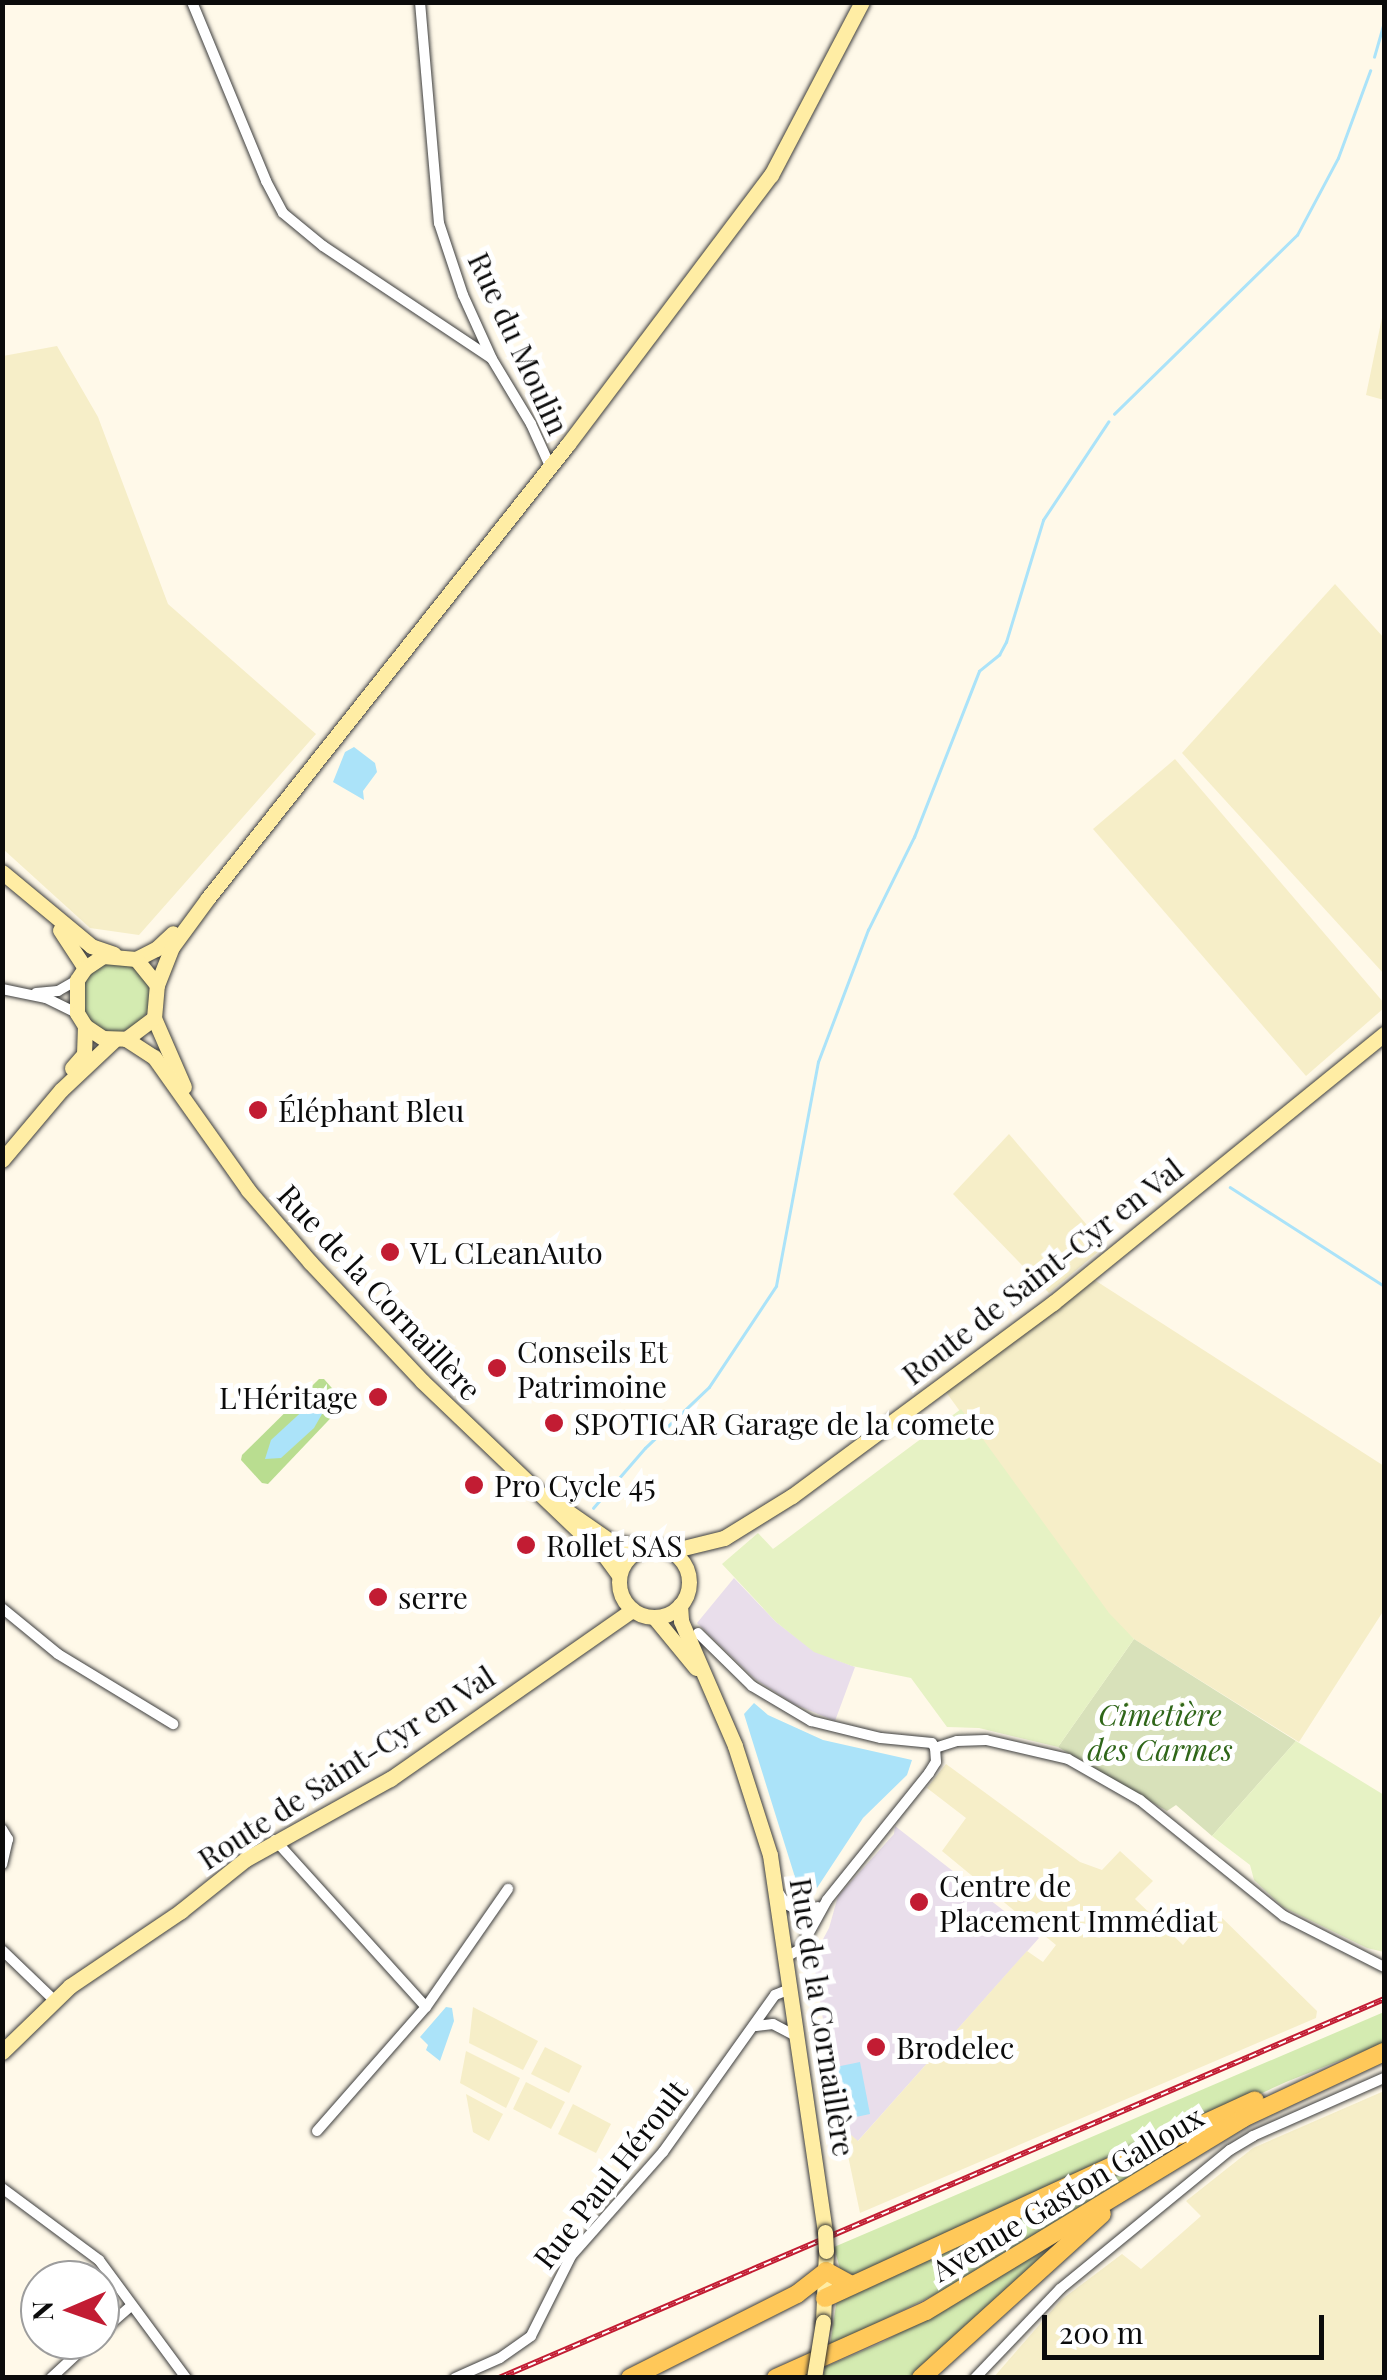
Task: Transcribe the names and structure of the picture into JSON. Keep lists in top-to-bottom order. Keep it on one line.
{"streets":{"main road":["Route de Saint-Cyr en Val","Rue de la Cornaillère","Avenue Gaston Galloux"],"street":["Rue du Moulin","Rue Paul Héroult"]},"crossings":[["Route de Saint-Cyr en Val","Rue de la Cornaillère"],["Rue de la Cornaillère","Rue Paul Héroult"]],"parks":["Cimetière des Carmes"],"places":["Éléphant Bleu","VL CLeanAuto","Conseils Et Patrimoine","L'Héritage","SPOTICAR Garage de la comete","Pro Cycle 45","Rollet SAS","serre","Centre de Placement Immédiat","Brodelec"],"scale_bar":"200 m","north":"left"}
